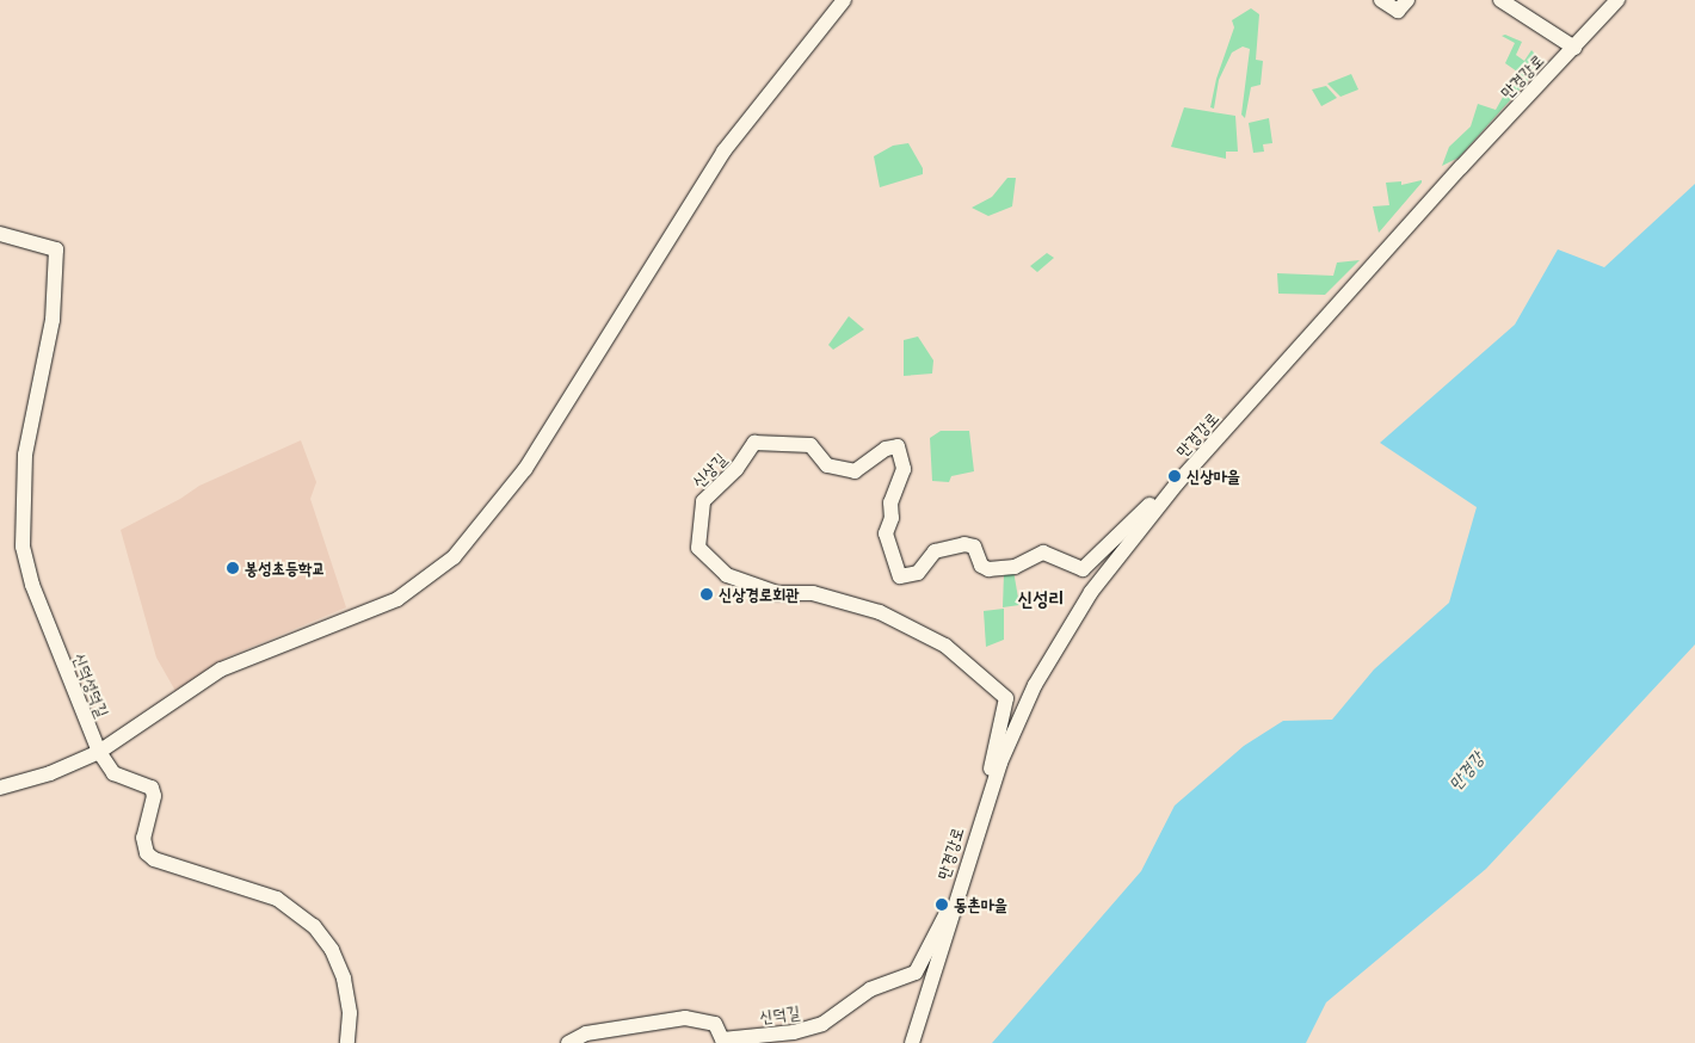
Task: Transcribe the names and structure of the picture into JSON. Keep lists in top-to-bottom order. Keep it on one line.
{"streets":{"street":["만경강로","신상길","신덕성덕길","신덕길"]},"crossings":[["만경강로","신상길"],["만경강로","신덕길"]],"districts":["신성리"],"water":["만경강"],"places":["신상마을","봉성초등학교","신상경로회관","동촌마을"]}
